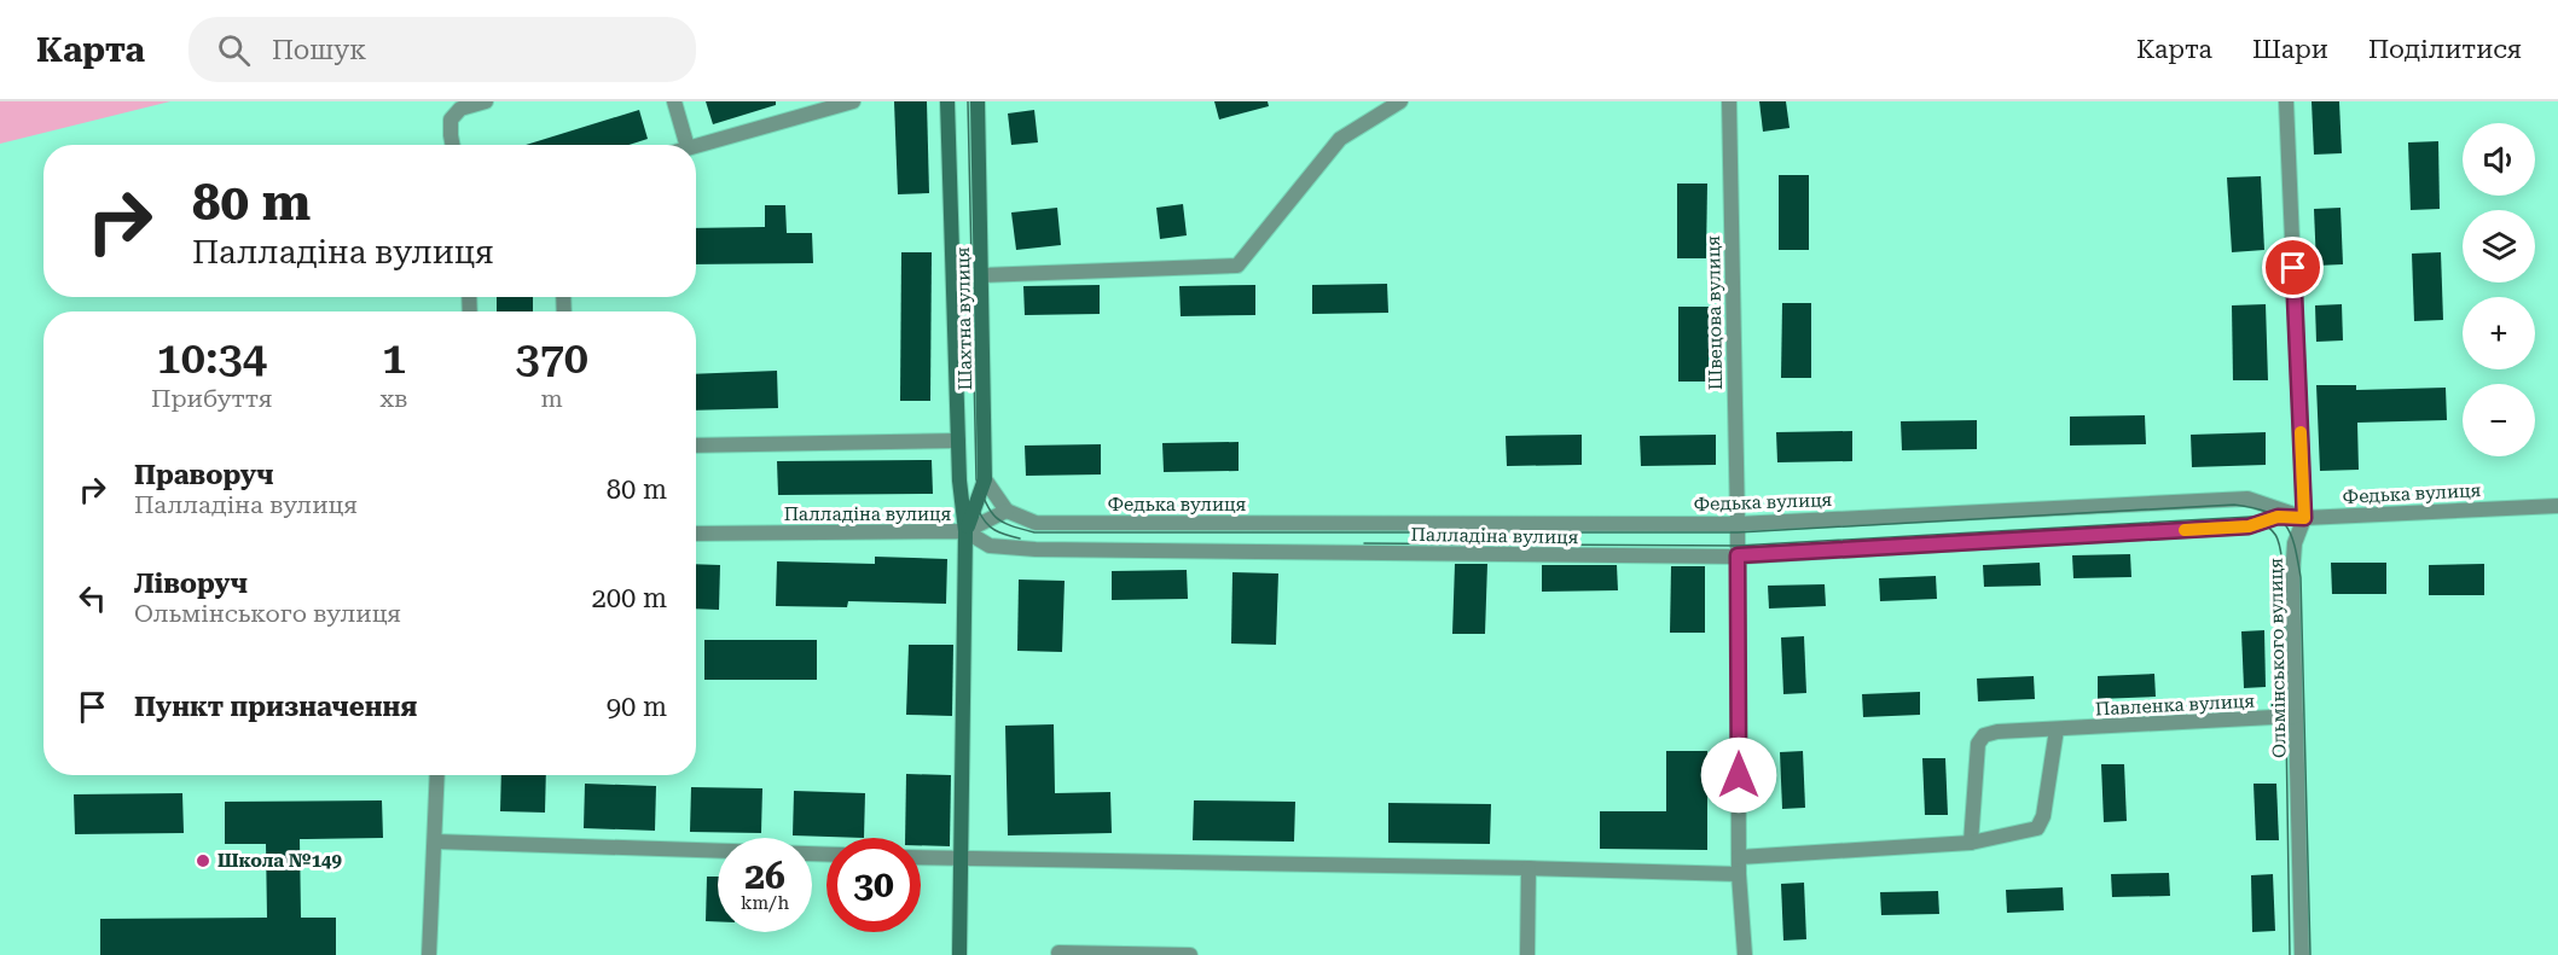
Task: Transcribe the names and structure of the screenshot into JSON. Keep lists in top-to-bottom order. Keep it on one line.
{"streets":{"main road":["Шахтна вулиця"],"street":["Швецова вулиця","Федька вулиця","Палладіна вулиця","Ольмінського вулиця","Павленка вулиця"]},"crossings":[["Швецова вулиця","Федька вулиця"],["Шахтна вулиця","Палладіна вулиця"],["Федька вулиця","Палладіна вулиця"],["Федька вулиця","Ольмінського вулиця"],["Палладіна вулиця","Ольмінського вулиця"],["Ольмінського вулиця","Павленка вулиця"]],"places":["Школа №149"],"page":{"header":"Карта","search":"Пошук","nav":["Карта","Шари","Поділитися"],"map_buttons":["+","−"],"turn":["80 m","Палладіна вулиця"],"eta":["10:34","Прибуття","1","хв","370","m"],"list":[{"name":"Праворуч","note":"Палладіна вулиця","value":"80 m"},{"name":"Ліворуч","note":"Ольмінського вулиця","value":"200 m"},{"name":"Пункт призначення","value":"90 m"}],"speed":"26 km/h","limit":"30"}}
